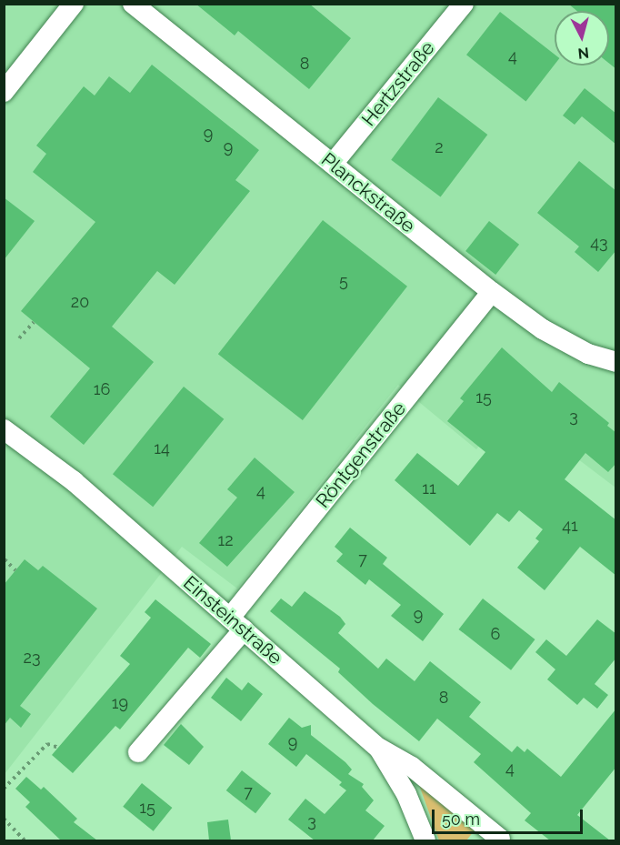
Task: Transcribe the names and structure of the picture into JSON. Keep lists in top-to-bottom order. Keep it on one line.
{"streets":{"street":["Hertzstraße","Planckstraße","Röntgenstraße","Einsteinstraße"]},"crossings":[["Hertzstraße","Planckstraße"],["Planckstraße","Röntgenstraße"],["Röntgenstraße","Einsteinstraße"]],"house_numbers":["4","8","9","9","2","43","5","20","16","15","3","14","11","4","41","12","7","9","6","23","8","19","9","4","7","15","3"],"scale_bar":"50 m","north":"bottom"}
